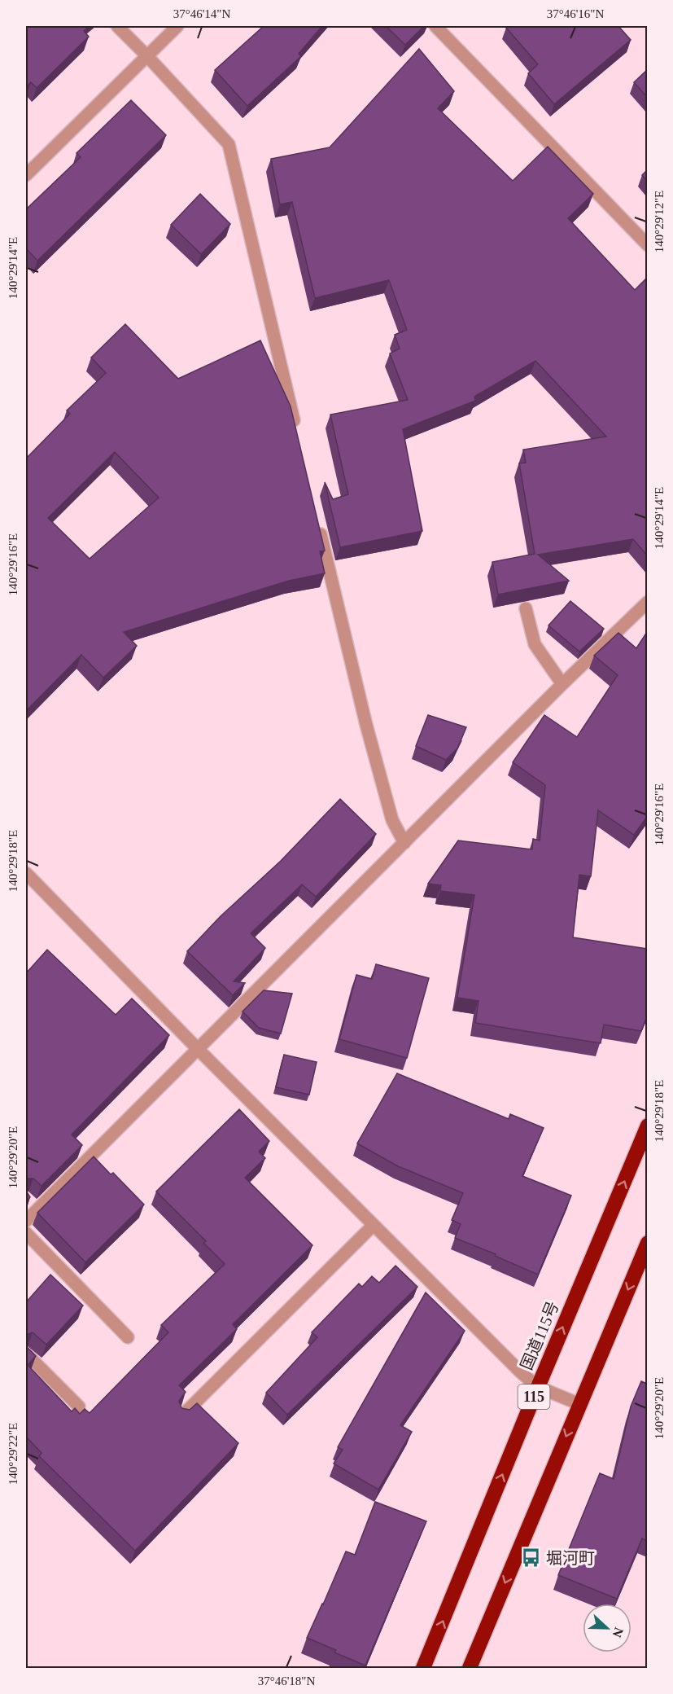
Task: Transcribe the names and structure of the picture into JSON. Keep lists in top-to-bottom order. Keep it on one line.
{"streets":{"highway":["国道115号","115"]},"places":{"bus stop":["堀河町"]},"north":"right","coordinates":["37°46'14\"N","37°46'16\"N","140°29'12\"E","140°29'14\"E","140°29'16\"E","140°29'18\"E","140°29'20\"E","140°29'22\"E","37°46'18\"N"]}
